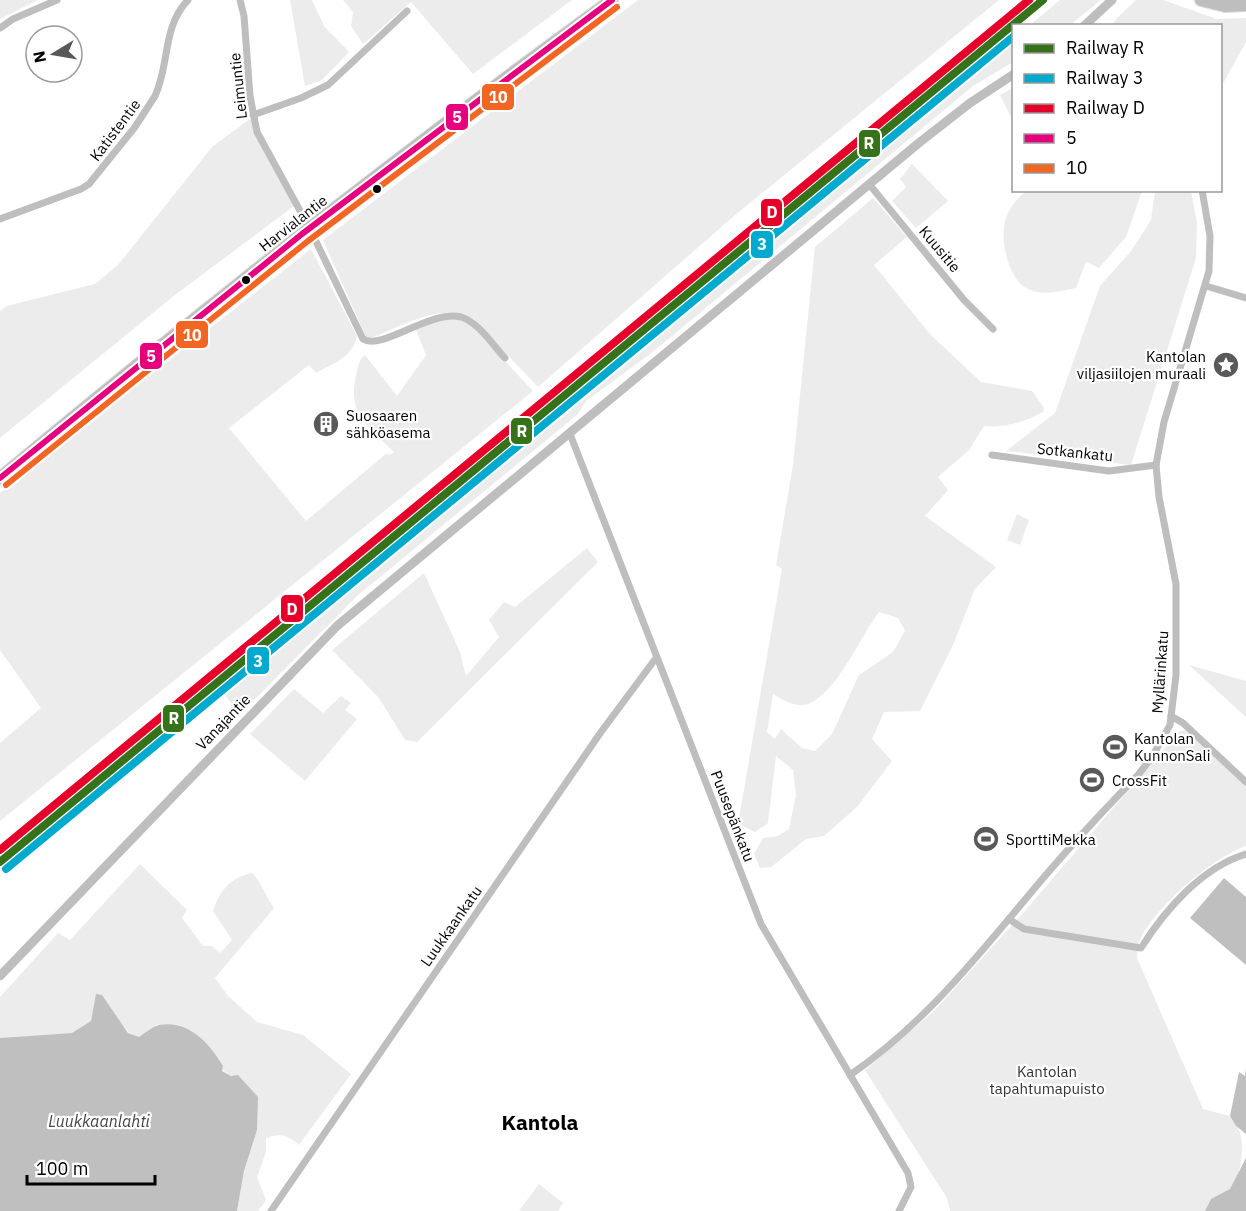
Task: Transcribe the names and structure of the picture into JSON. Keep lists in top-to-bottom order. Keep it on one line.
{"streets":{"highway":["Harvialantie"],"street":["Leimuntie","Katistentie","Kuusitie","Sotkankatu","Myllärinkatu","Vanajantie","Puusepänkatu","Luukkaankatu"]},"crossings":[["Leimuntie","Harvialantie"],["Kuusitie","Vanajantie"],["Sotkankatu","Myllärinkatu"],["Myllärinkatu","Puusepänkatu"],["Vanajantie","Puusepänkatu"],["Puusepänkatu","Luukkaankatu"]],"districts":["Kantola"],"water":["Luukkaanlahti"],"parks":["Kantolan tapahtumapuisto"],"places":{"place":["Kantolan viljasiilojen muraali"],"building":["Suosaaren sähköasema"],"sports":["Kantolan KunnonSali","CrossFit","SporttiMekka"]},"lines":["rail line R","rail line D","transit line 5","transit line 10","rail line 3"],"legend":["Railway R","Railway 3","Railway D","5","10"],"scale_bar":"100 m","north":"left"}
